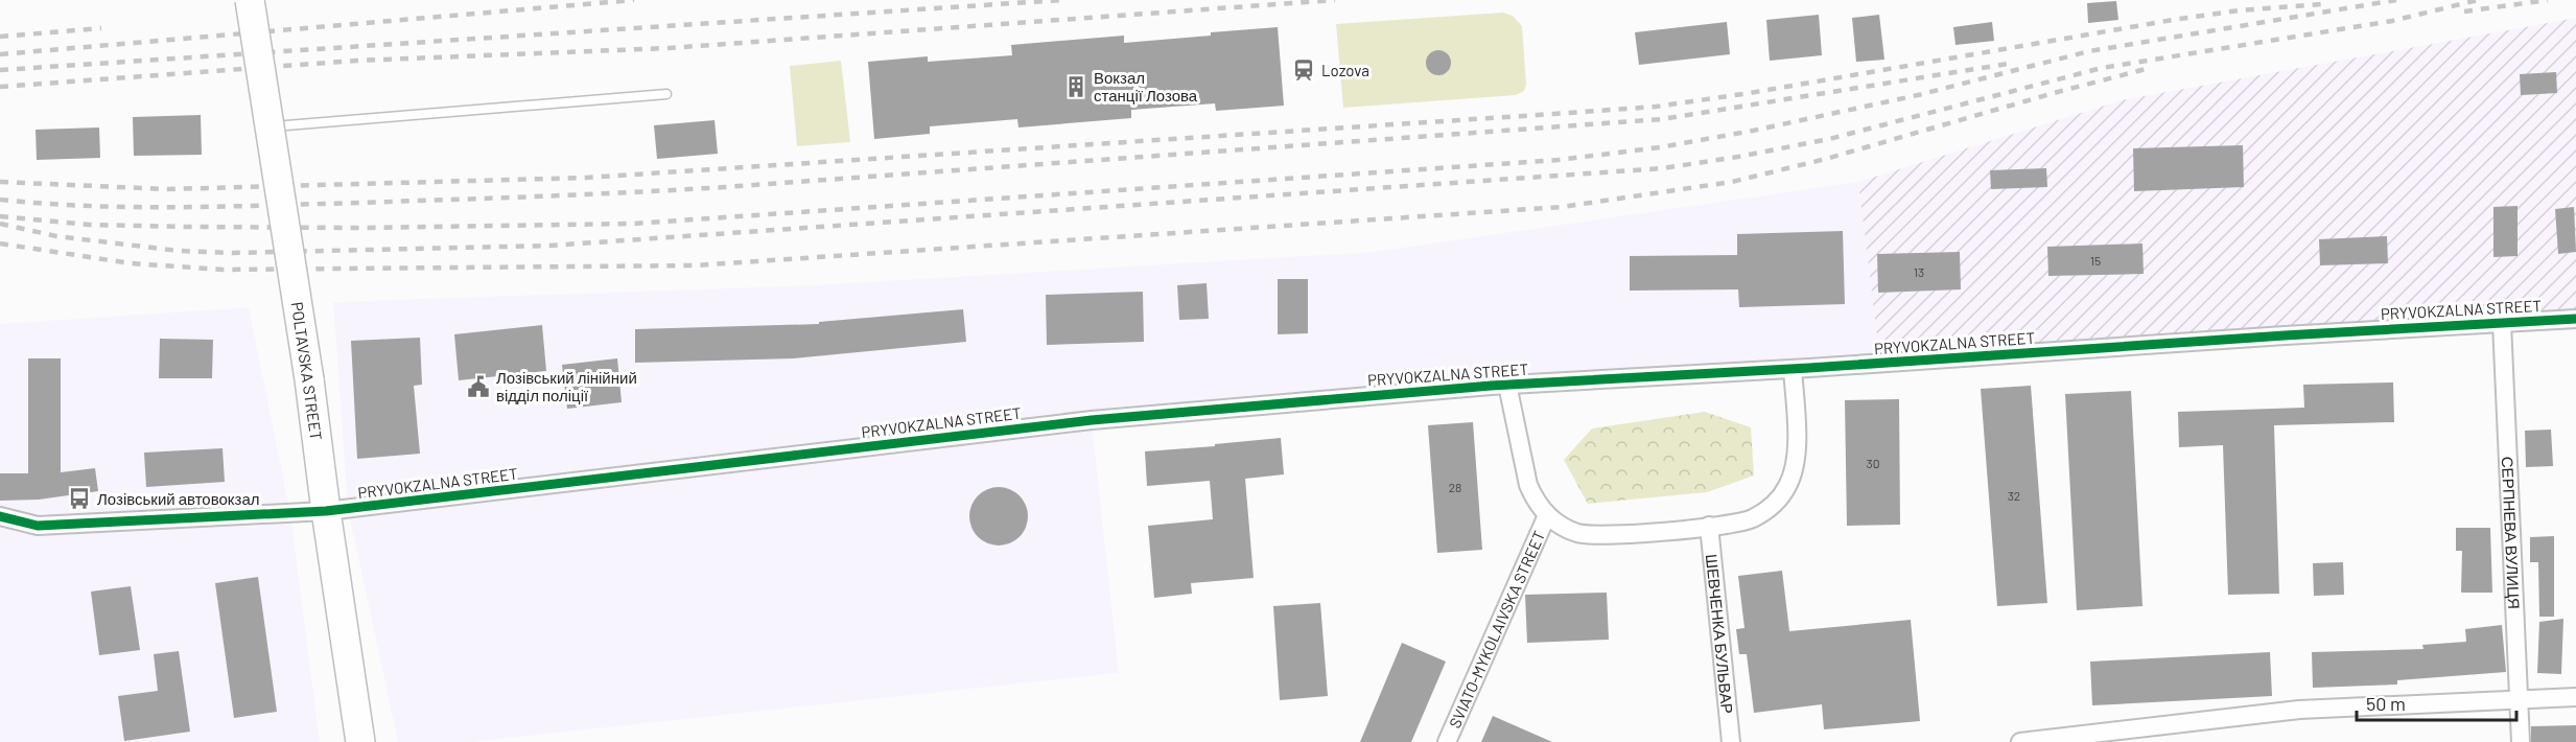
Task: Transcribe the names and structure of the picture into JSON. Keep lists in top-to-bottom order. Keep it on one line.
{"streets":{"main road":["POLTAVSKA STREET"],"street":["PRYVOKZALNA STREET","СЕРПНЕВА ВУЛИЦЯ","SVIATO-MYKOLAIVSKA STREET","ШЕВЧЕНКА БУЛЬВАР"]},"crossings":[["PRYVOKZALNA STREET","POLTAVSKA STREET"],["PRYVOKZALNA STREET","СЕРПНЕВА ВУЛИЦЯ"]],"places":{"station":["Lozova"],"building":["Вокзал станції Лозова"],"public building":["Лозівський лінійний відділ поліції"],"bus stop":["Лозівський автовокзал"]},"house_numbers":["15","13","30","28","32"],"scale_bar":"50 m"}
